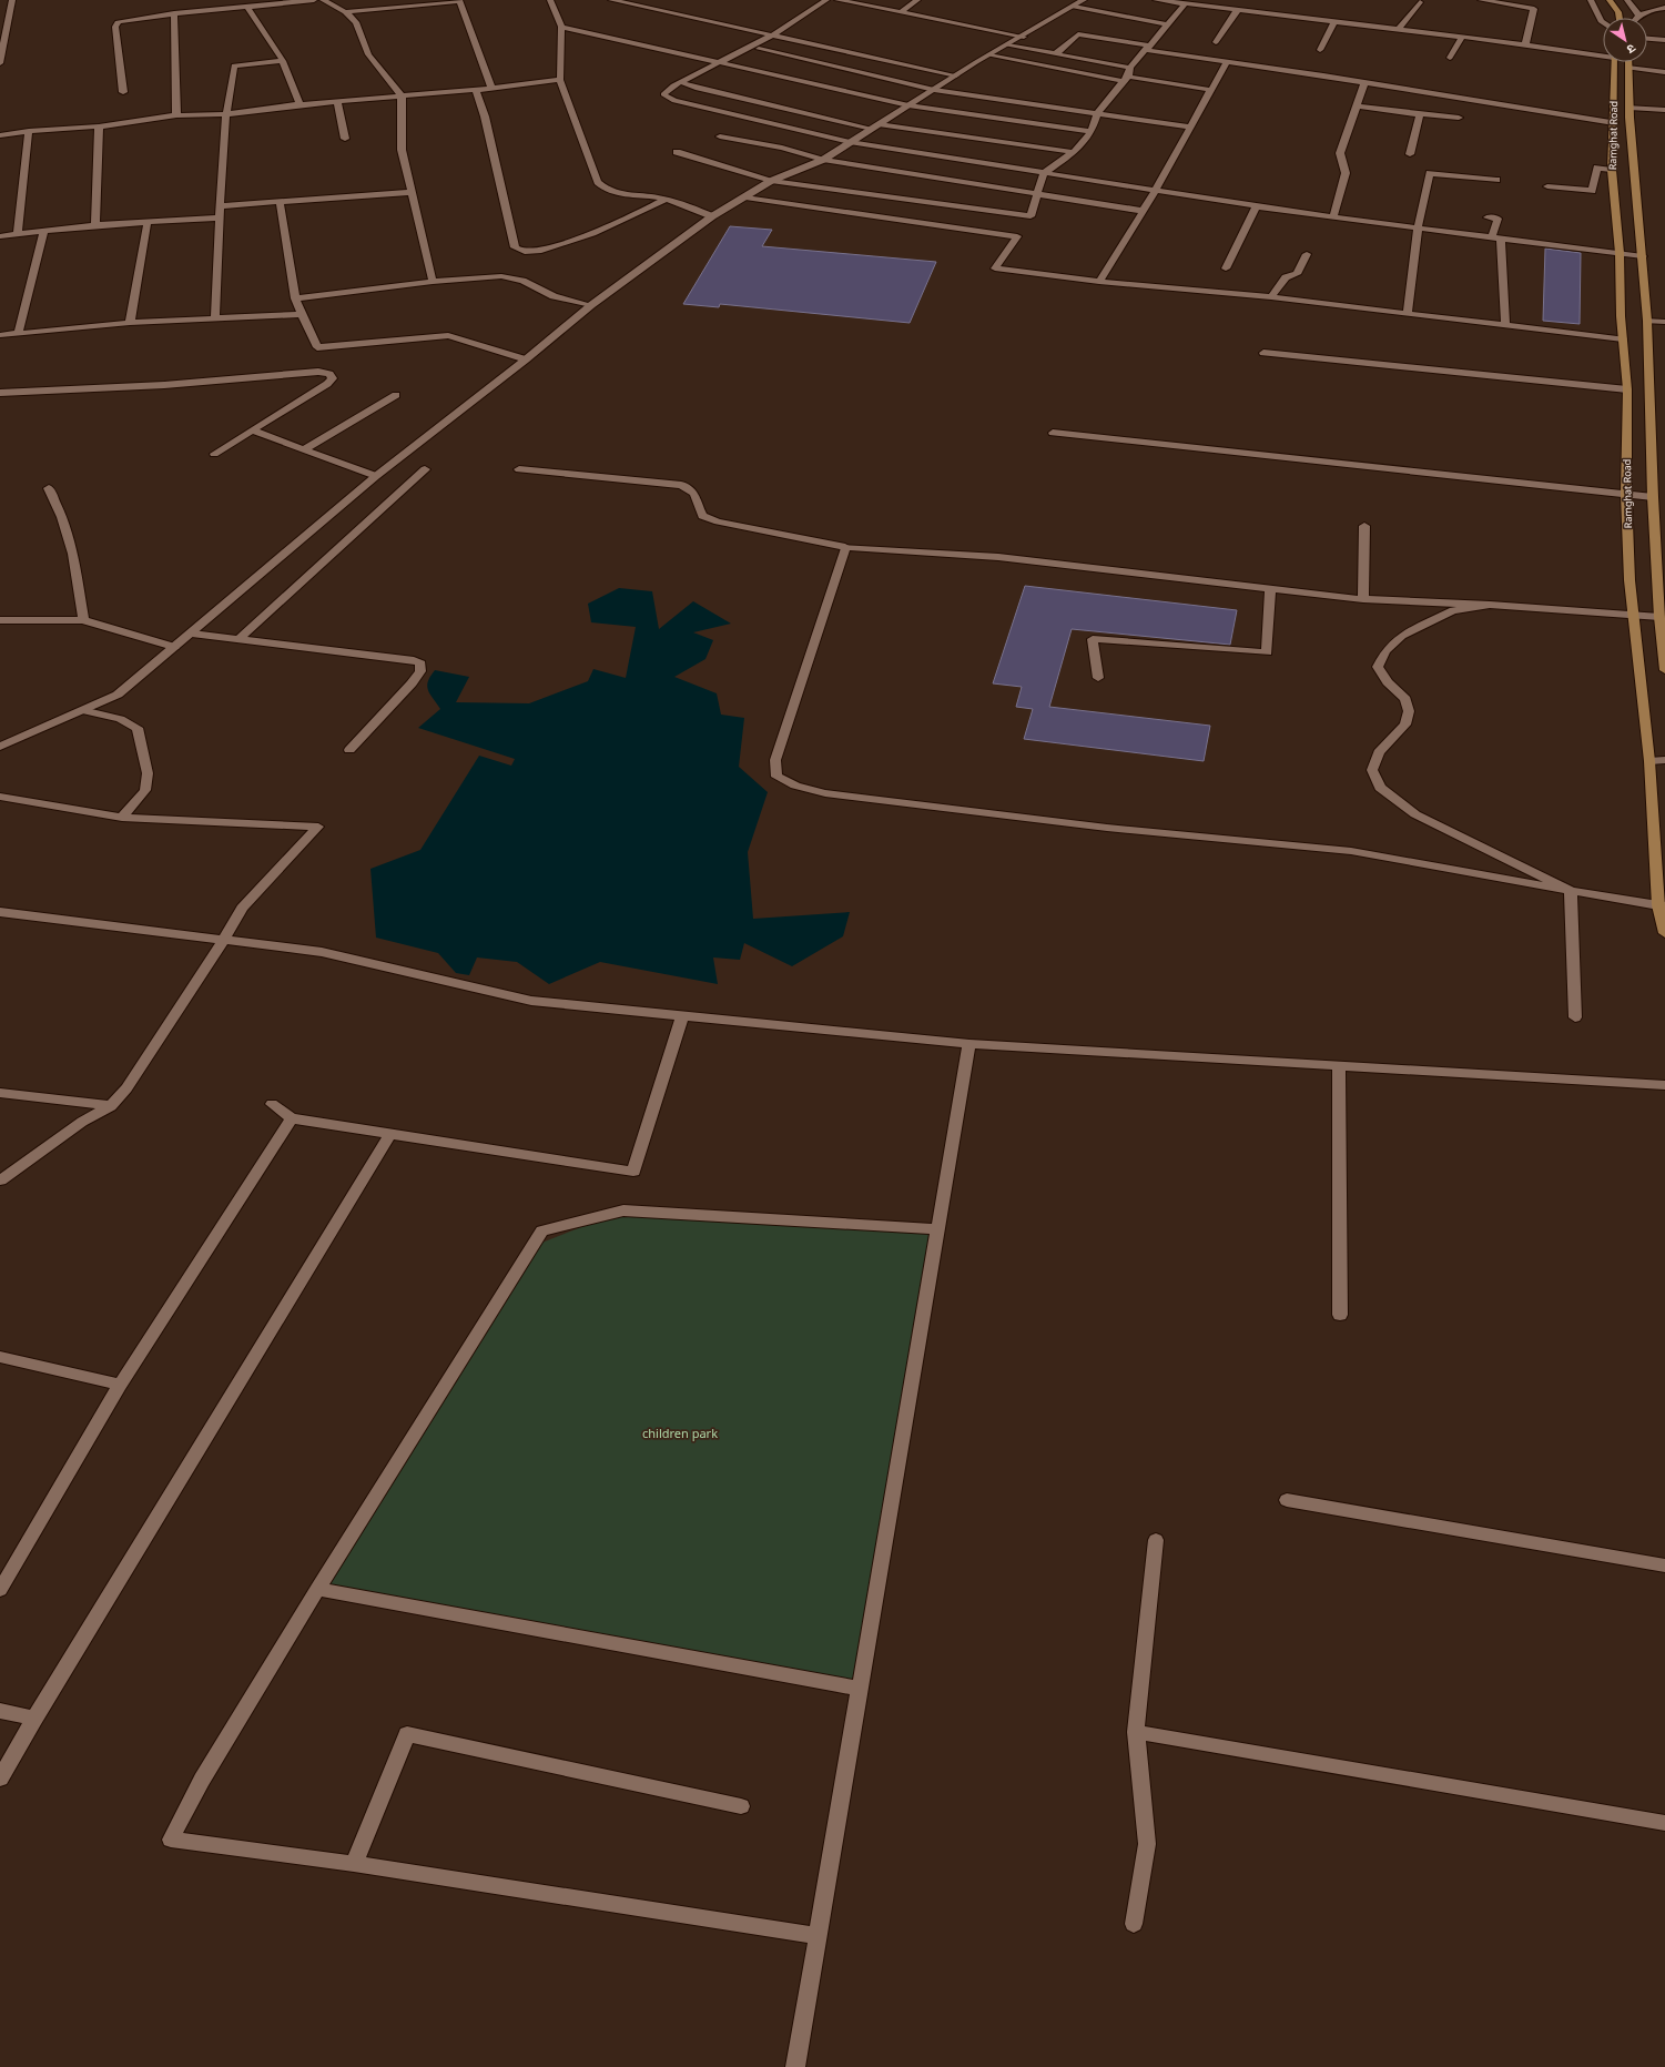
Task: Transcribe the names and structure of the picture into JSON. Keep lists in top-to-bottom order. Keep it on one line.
{"streets":{"main road":["Ramghat Road"]},"parks":["children park"],"north":"bottom right"}
